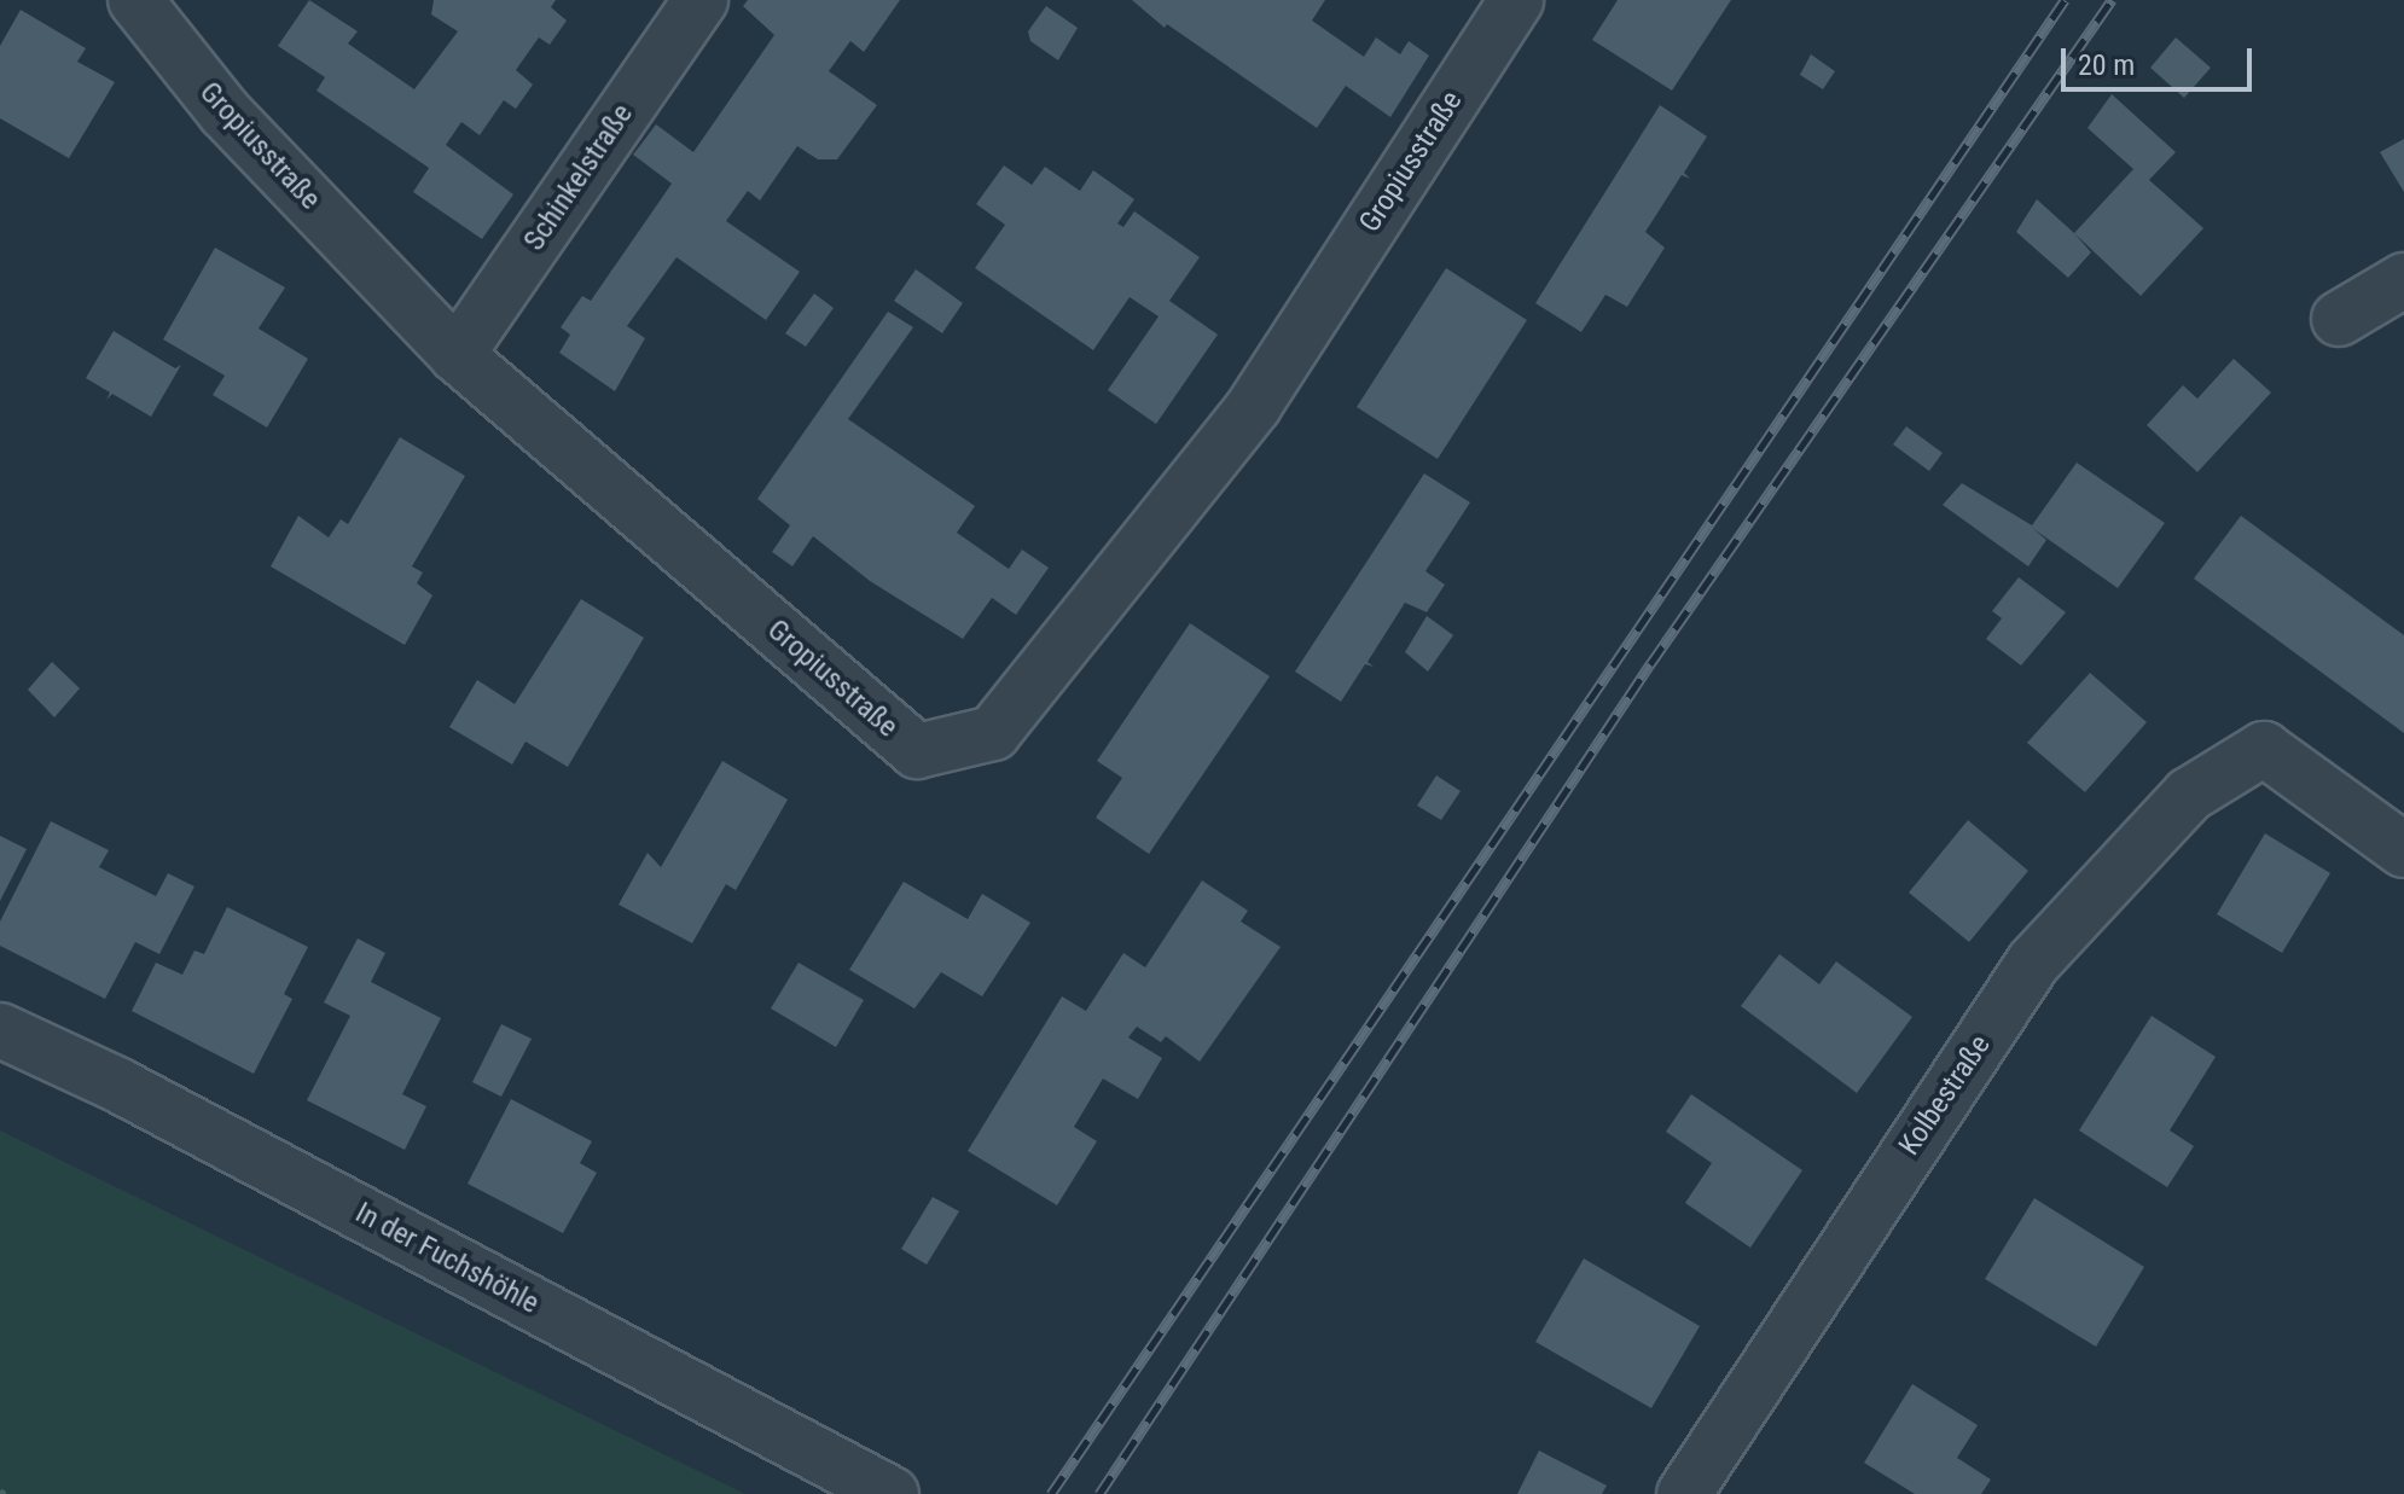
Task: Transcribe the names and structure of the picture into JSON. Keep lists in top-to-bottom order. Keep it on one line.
{"streets":{"street":["Gropiusstraße","Schinkelstraße","Kolbestraße","In der Fuchshöhle"]},"crossings":[["Gropiusstraße","Schinkelstraße"]],"scale_bar":"20 m"}
